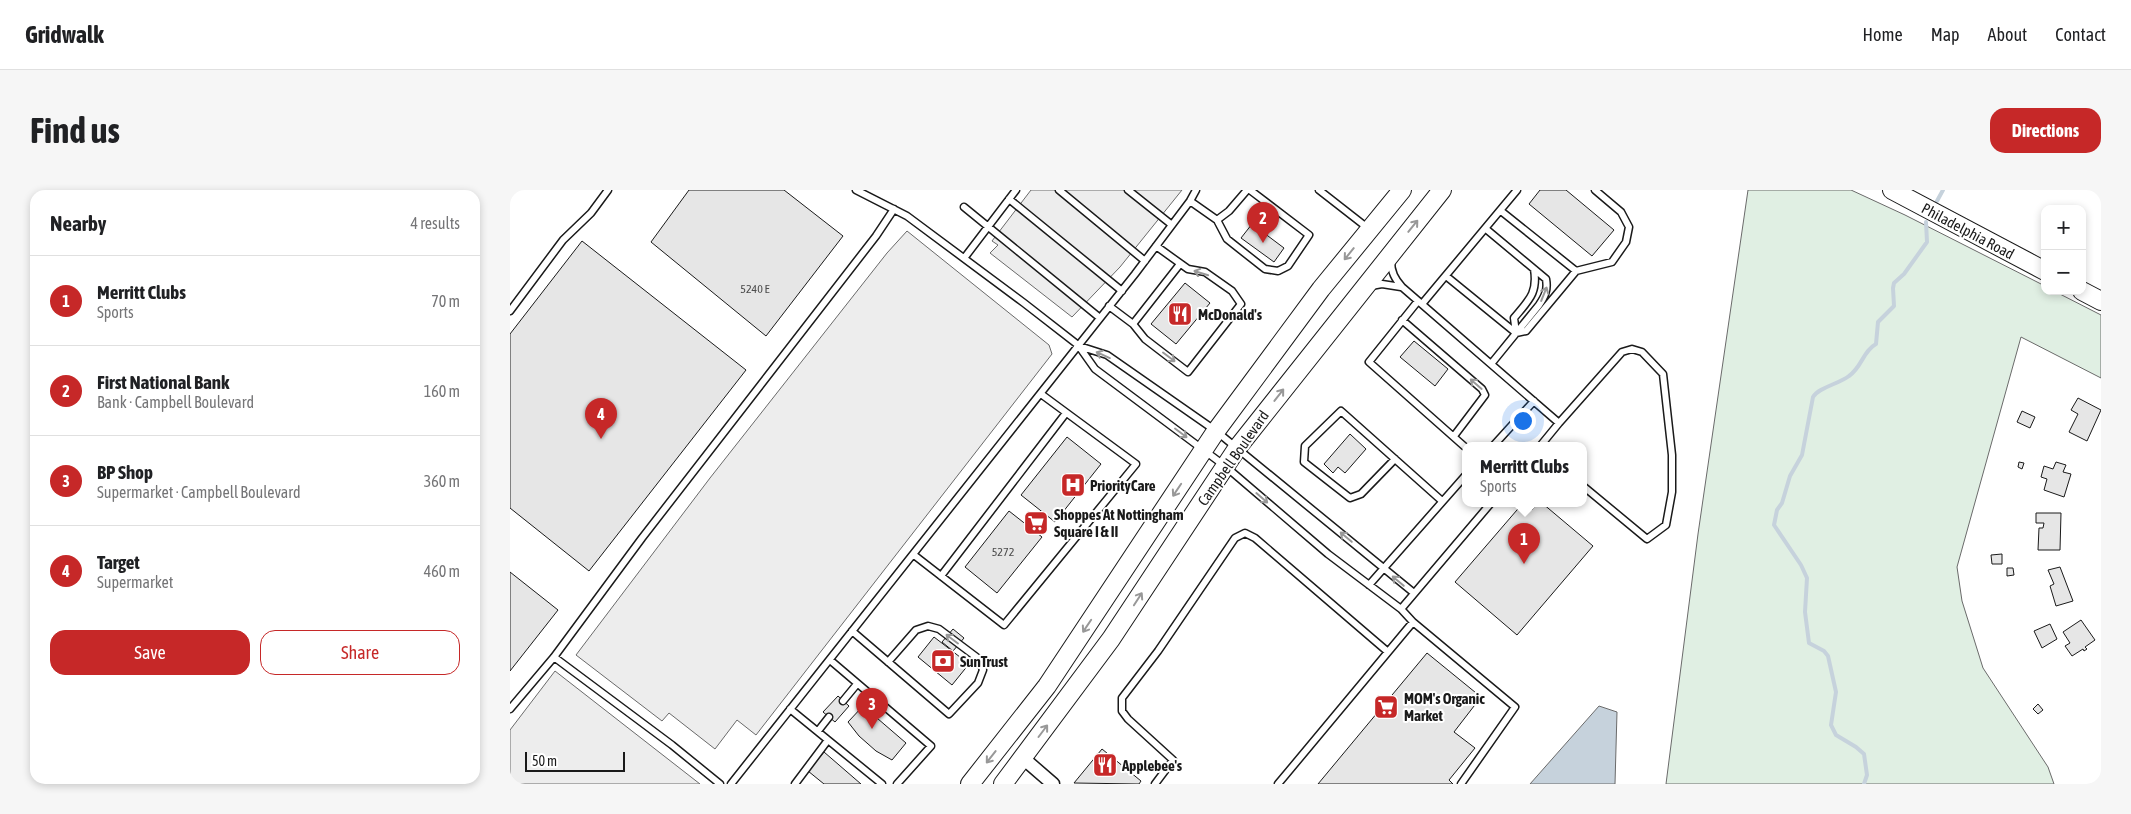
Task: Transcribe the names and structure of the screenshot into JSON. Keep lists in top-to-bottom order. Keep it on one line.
{"streets":{"main road":["Philadelphia Road","Campbell Boulevard"]},"places":{"restaurant":["McDonald's","Applebee's"],"hospital":["PriorityCare"],"supermarket":["Shoppes At Nottingham Square I & II","MOM's Organic Market"],"bank":["SunTrust"]},"house_numbers":["5240 E","5272"],"scale_bar":"50 m","page":{"header":"Gridwalk","nav":["Home","Map","About","Contact"],"buttons":["Directions",["Save","Share"]],"title":"Find us","heading":["Nearby","4 results"],"pins":["2","4","1","3"],"map_buttons":["+","−"],"list":[{"mark":"1","name":"Merritt Clubs","note":"Sports","value":"70 m"},{"mark":"2","name":"First National Bank","note":"Bank · Campbell Boulevard","value":"160 m"},{"mark":"3","name":"BP Shop","note":"Supermarket · Campbell Boulevard","value":"360 m"},{"mark":"4","name":"Target","note":"Supermarket","value":"460 m"}],"popup":["Merritt Clubs","Sports"],"scale":"50 m"}}
